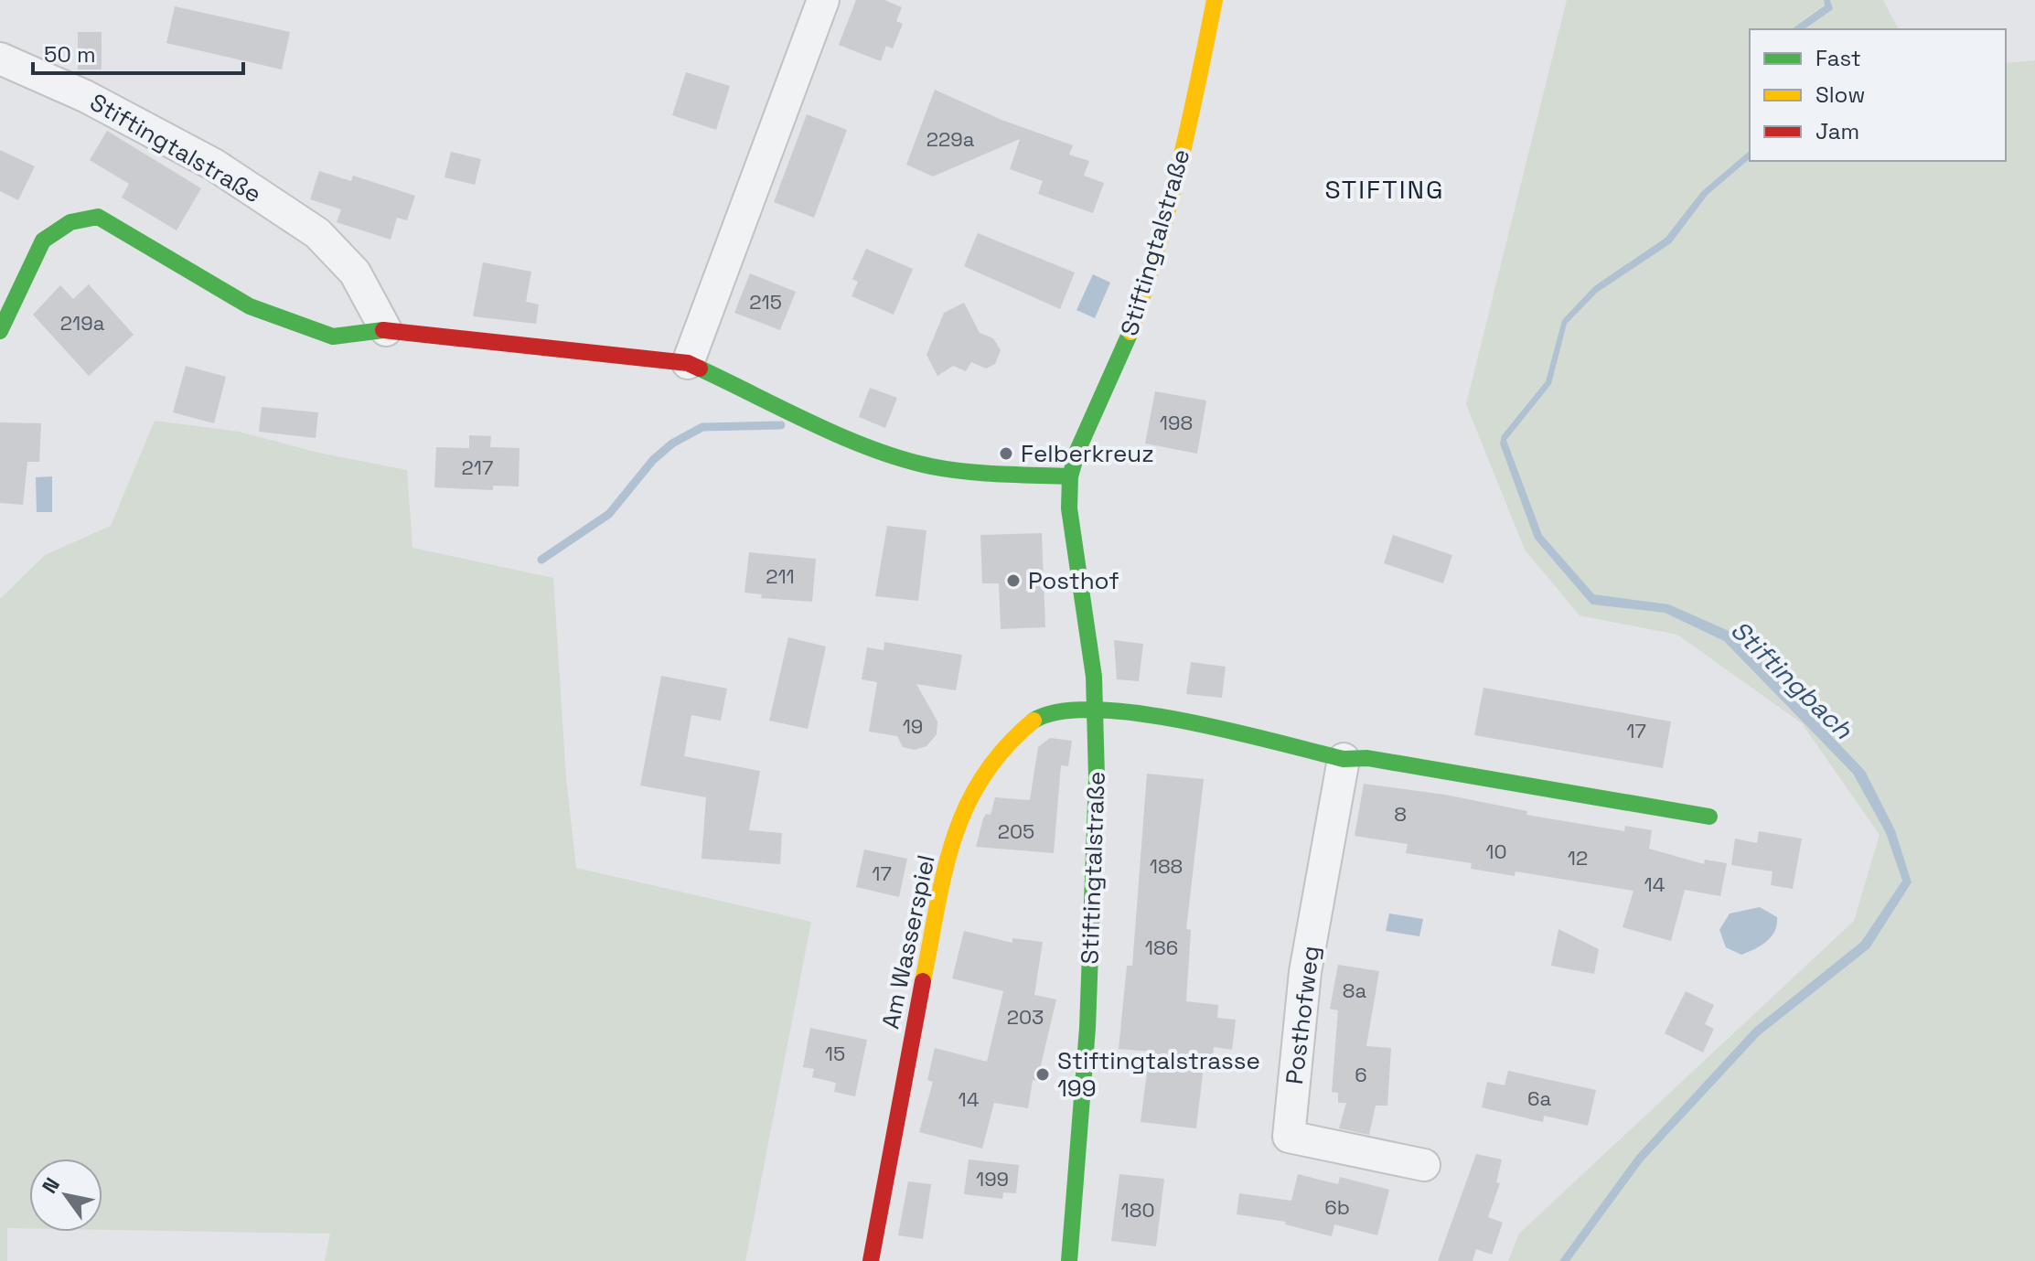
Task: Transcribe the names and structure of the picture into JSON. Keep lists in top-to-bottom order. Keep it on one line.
{"streets":{"street":["Stiftingtalstraße","Am Wasserspiel","Posthofweg"]},"crossings":[["Stiftingtalstraße","Am Wasserspiel"]],"districts":["STIFTING"],"water":["Stiftingbach"],"places":["Felberkreuz","Posthof","Stiftingtalstrasse 199"],"house_numbers":["229a","215","219a","198","217","211","19","17","8","205","10","12","188","17","14","186","8a","203","15","6","6a","14","199","6b","180"],"legend":["Fast","Slow","Jam"],"scale_bar":"50 m","north":"top left"}
